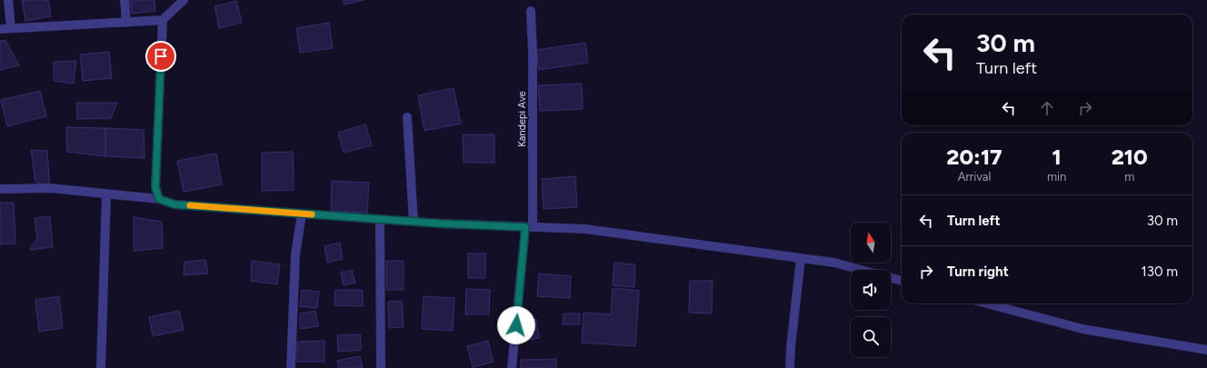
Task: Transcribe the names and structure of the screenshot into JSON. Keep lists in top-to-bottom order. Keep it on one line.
{"streets":{"street":["Kandepi Ave"]},"north":"top","page":{"turn":["30 m","Turn left"],"eta":["20:17","Arrival","1","min","210","m"],"list":[{"name":"Turn left","value":"30 m"},{"name":"Turn right","value":"130 m"}]}}
